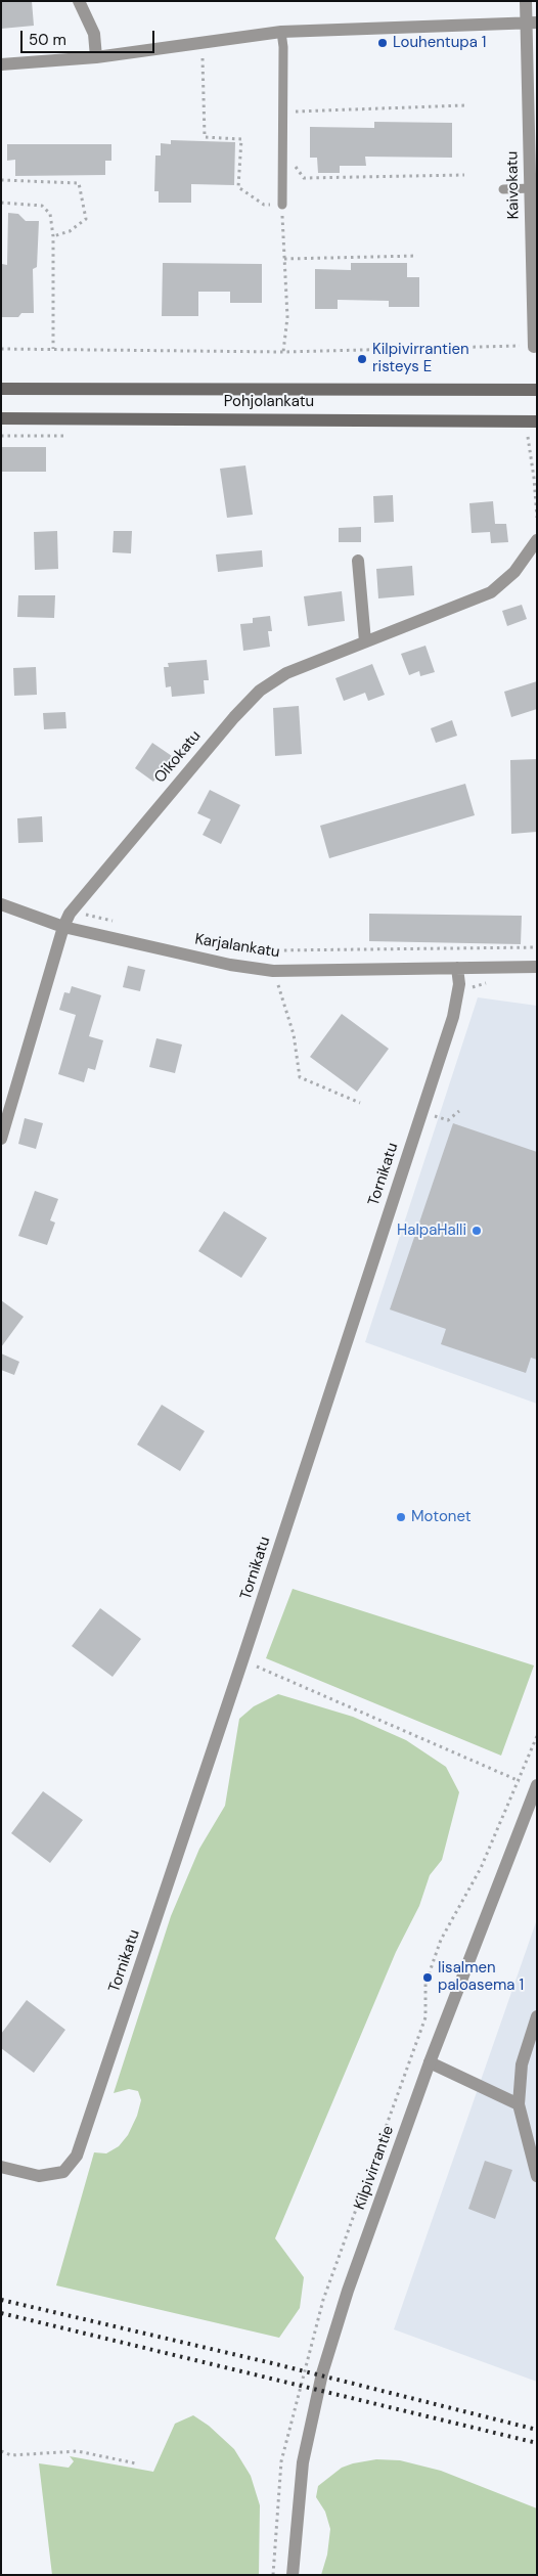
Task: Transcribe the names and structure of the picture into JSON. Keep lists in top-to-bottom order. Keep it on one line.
{"streets":{"main road":["Pohjolankatu"],"street":["Kaivokatu","Oikokatu","Karjalankatu","Tornikatu","Kilpivirrantie"]},"crossings":[["Oikokatu","Karjalankatu"],["Karjalankatu","Tornikatu"]],"places":["Louhentupa 1","Kilpivirrantien risteys E","HalpaHalli","Motonet","Iisalmen paloasema 1"],"scale_bar":"50 m"}
